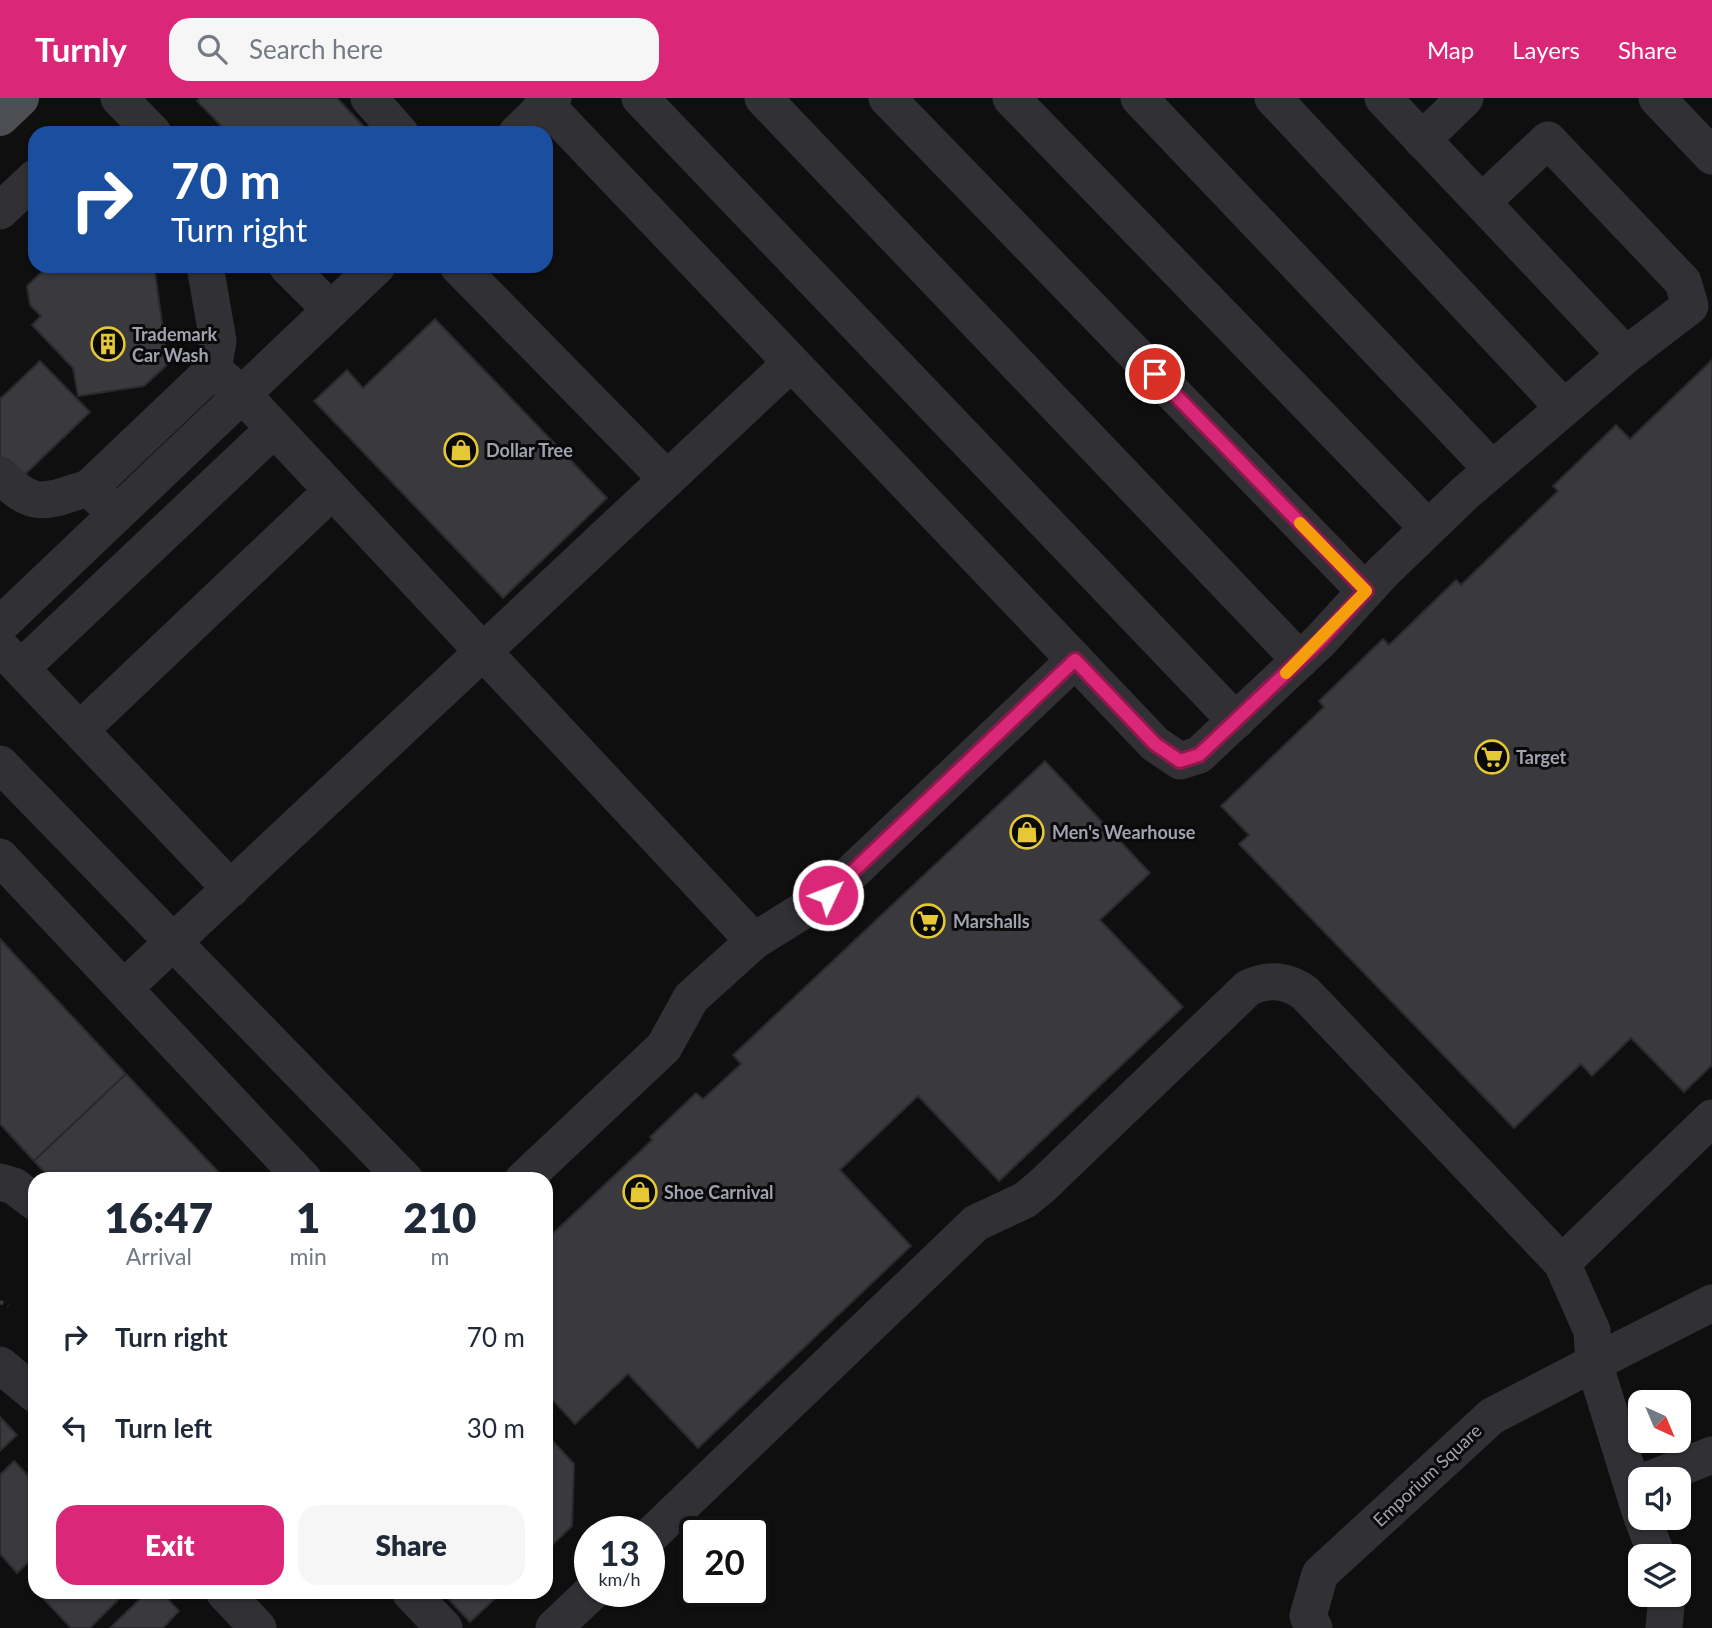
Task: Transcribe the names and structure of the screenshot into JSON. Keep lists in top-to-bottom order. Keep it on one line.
{"streets":{"street":["Emporium Square"]},"places":{"building":["Trademark Car Wash"],"shop":["Dollar Tree","Men's Wearhouse","Shoe Carnival"],"supermarket":["Target","Marshalls"]},"north":"bottom right","page":{"header":"Turnly","search":"Search here","nav":["Map","Layers","Share"],"turn":["70 m","Turn right"],"eta":["16:47","Arrival","1","min","210","m"],"list":[{"name":"Turn right","value":"70 m"},{"name":"Turn left","value":"30 m"}],"buttons":["Exit","Share"],"speed":"13 km/h","limit":"20"}}
